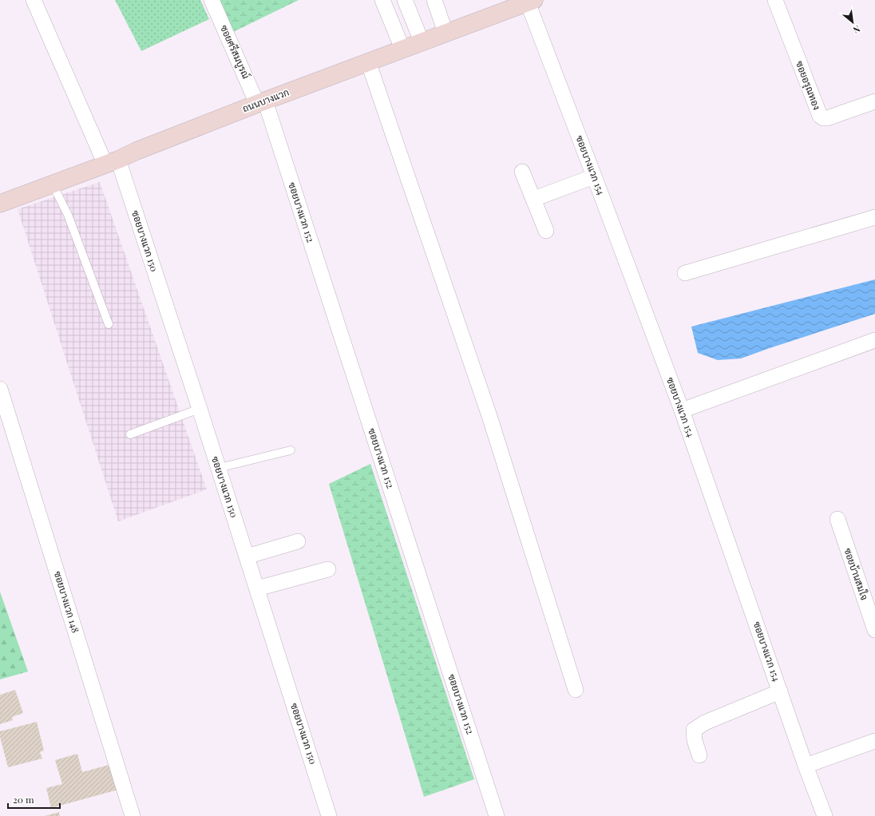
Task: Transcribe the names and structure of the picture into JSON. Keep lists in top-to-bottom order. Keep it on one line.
{"streets":{"main road":["ถนนบางแวก"],"street":["ซอยศรีสมบูรณ์","ซอยอรุณทอง","ซอยบางแวก 154","ซอยบางแวก 152","ซอยบางแวก 150","ซอยบ้านสมใจ","ซอยบางแวก 148"]},"crossings":[["ซอยศรีสมบูรณ์","ถนนบางแวก"],["ซอยศรีสมบูรณ์","ซอยบางแวก 152"],["ถนนบางแวก","ซอยบางแวก 154"],["ถนนบางแวก","ซอยบางแวก 152"],["ถนนบางแวก","ซอยบางแวก 150"]],"scale_bar":"20 m","north":"bottom right"}
